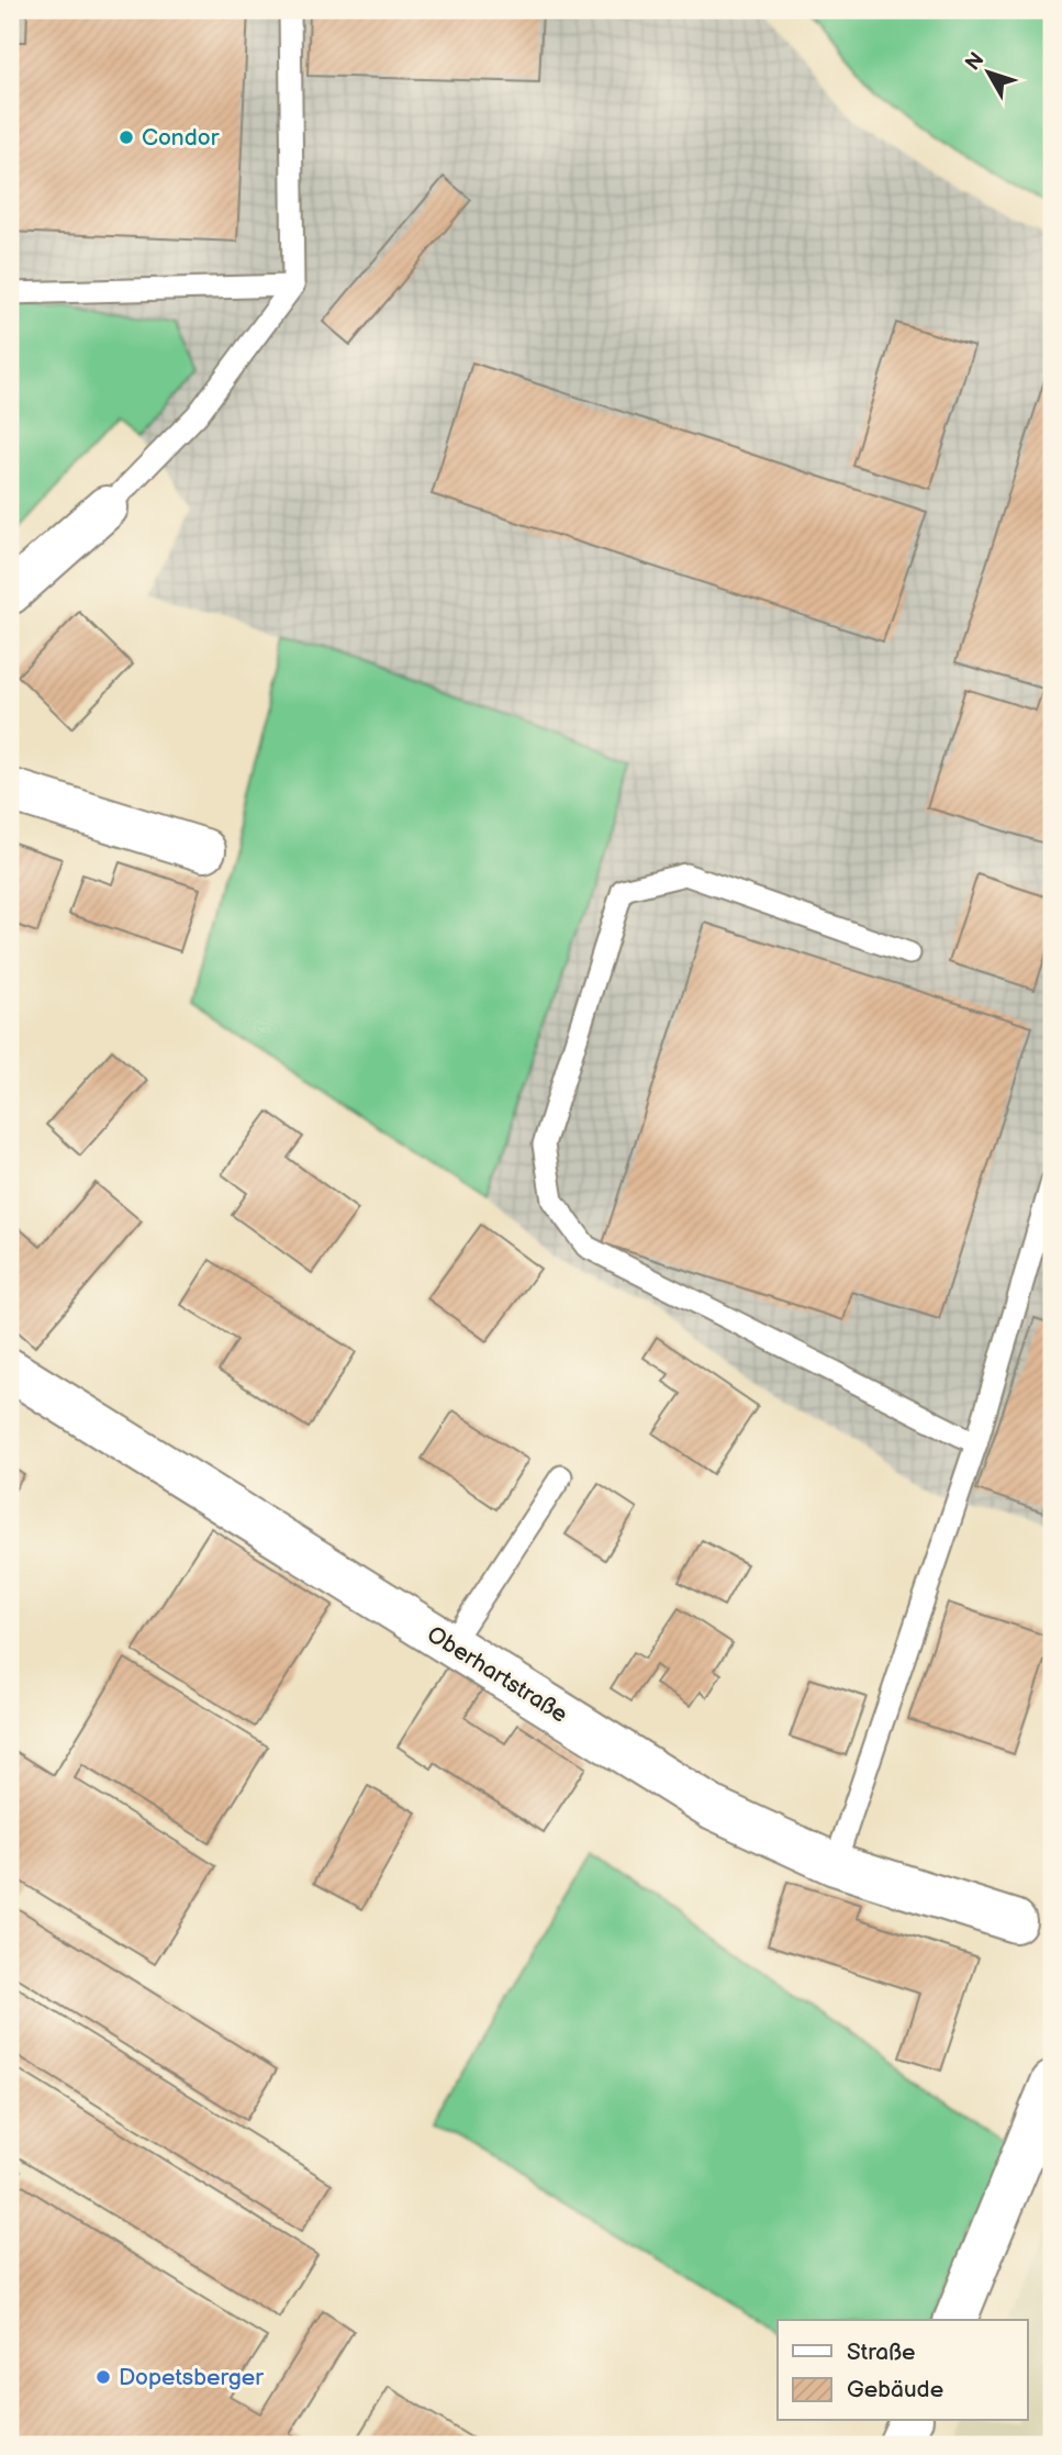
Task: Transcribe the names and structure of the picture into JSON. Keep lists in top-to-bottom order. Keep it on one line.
{"streets":{"street":["Oberhartstraße"]},"places":["Condor","Dopetsberger"],"legend":["Straße","Gebäude"],"north":"top left"}
